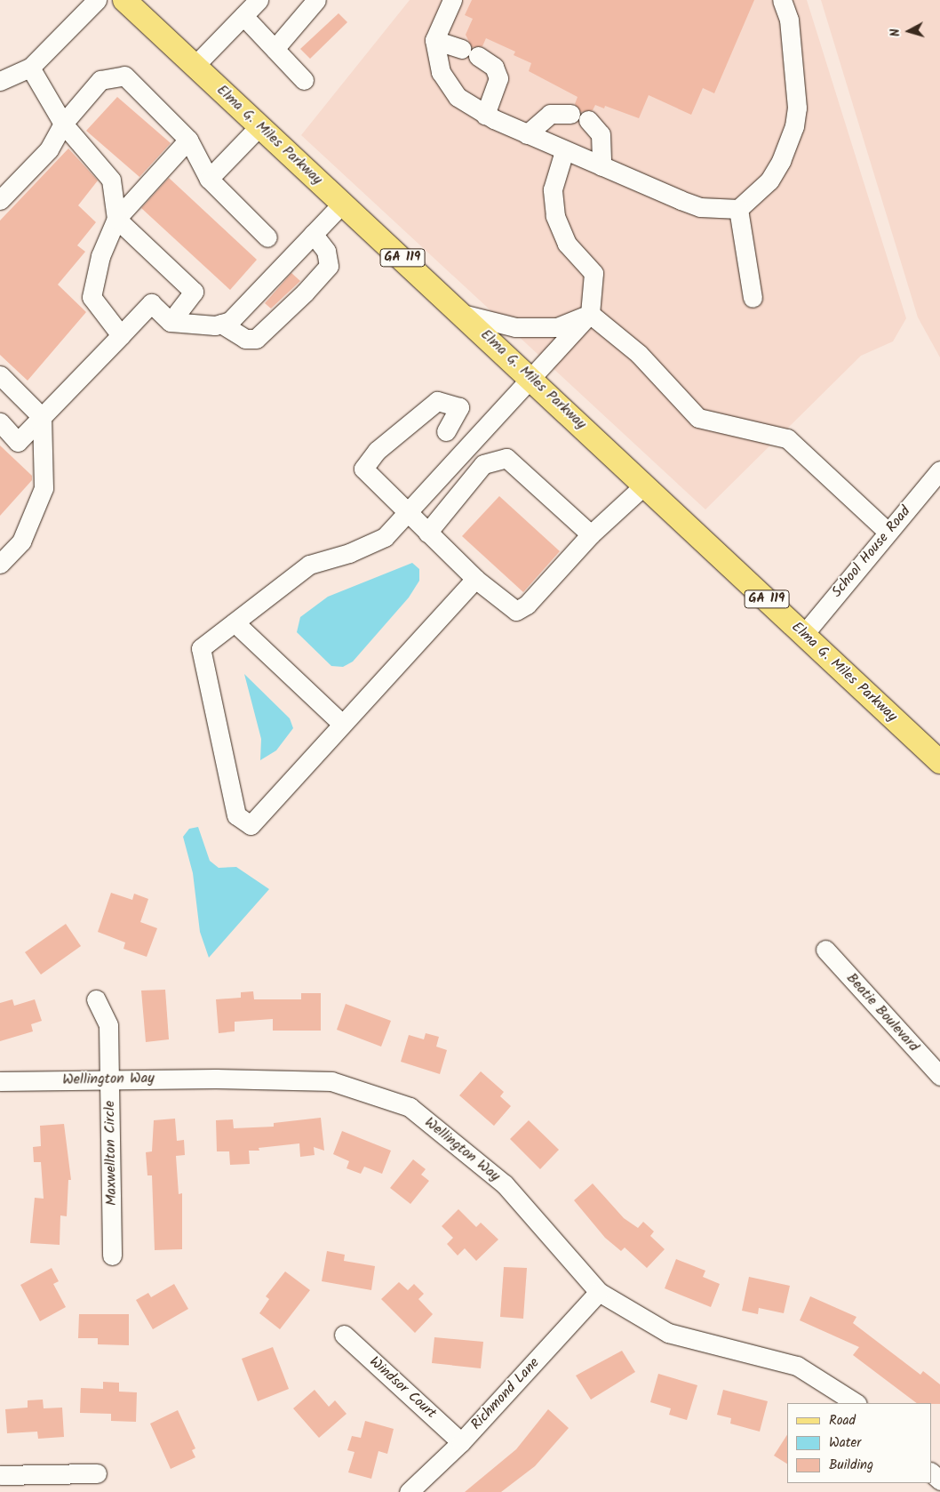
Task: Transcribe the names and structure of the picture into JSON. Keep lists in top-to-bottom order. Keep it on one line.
{"streets":{"main road":["Elma G. Miles Parkway","GA 119"],"street":["School House Road","Beatie Boulevard","Wellington Way","Maxwellton Circle","Windsor Court","Richmond Lane"]},"crossings":[["Elma G. Miles Parkway","School House Road"],["Wellington Way","Maxwellton Circle"],["Wellington Way","Richmond Lane"],["Windsor Court","Richmond Lane"]],"legend":["Road","Water","Building"],"north":"left"}
